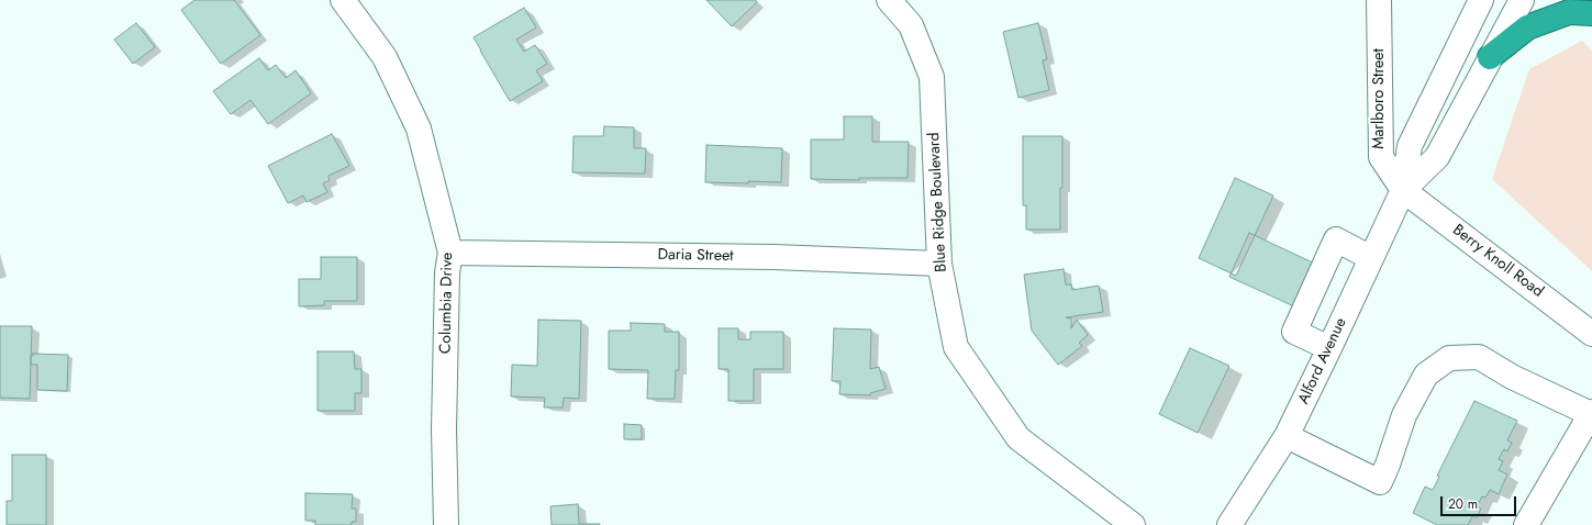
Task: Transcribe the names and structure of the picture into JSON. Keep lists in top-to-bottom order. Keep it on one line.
{"streets":{"street":["Marlboro Street","Blue Ridge Boulevard","Daria Street","Berry Knoll Road","Columbia Drive","Alford Avenue"]},"crossings":[["Marlboro Street","Berry Knoll Road"],["Marlboro Street","Alford Avenue"],["Blue Ridge Boulevard","Daria Street"],["Daria Street","Columbia Drive"],["Berry Knoll Road","Alford Avenue"]],"scale_bar":"20 m"}
